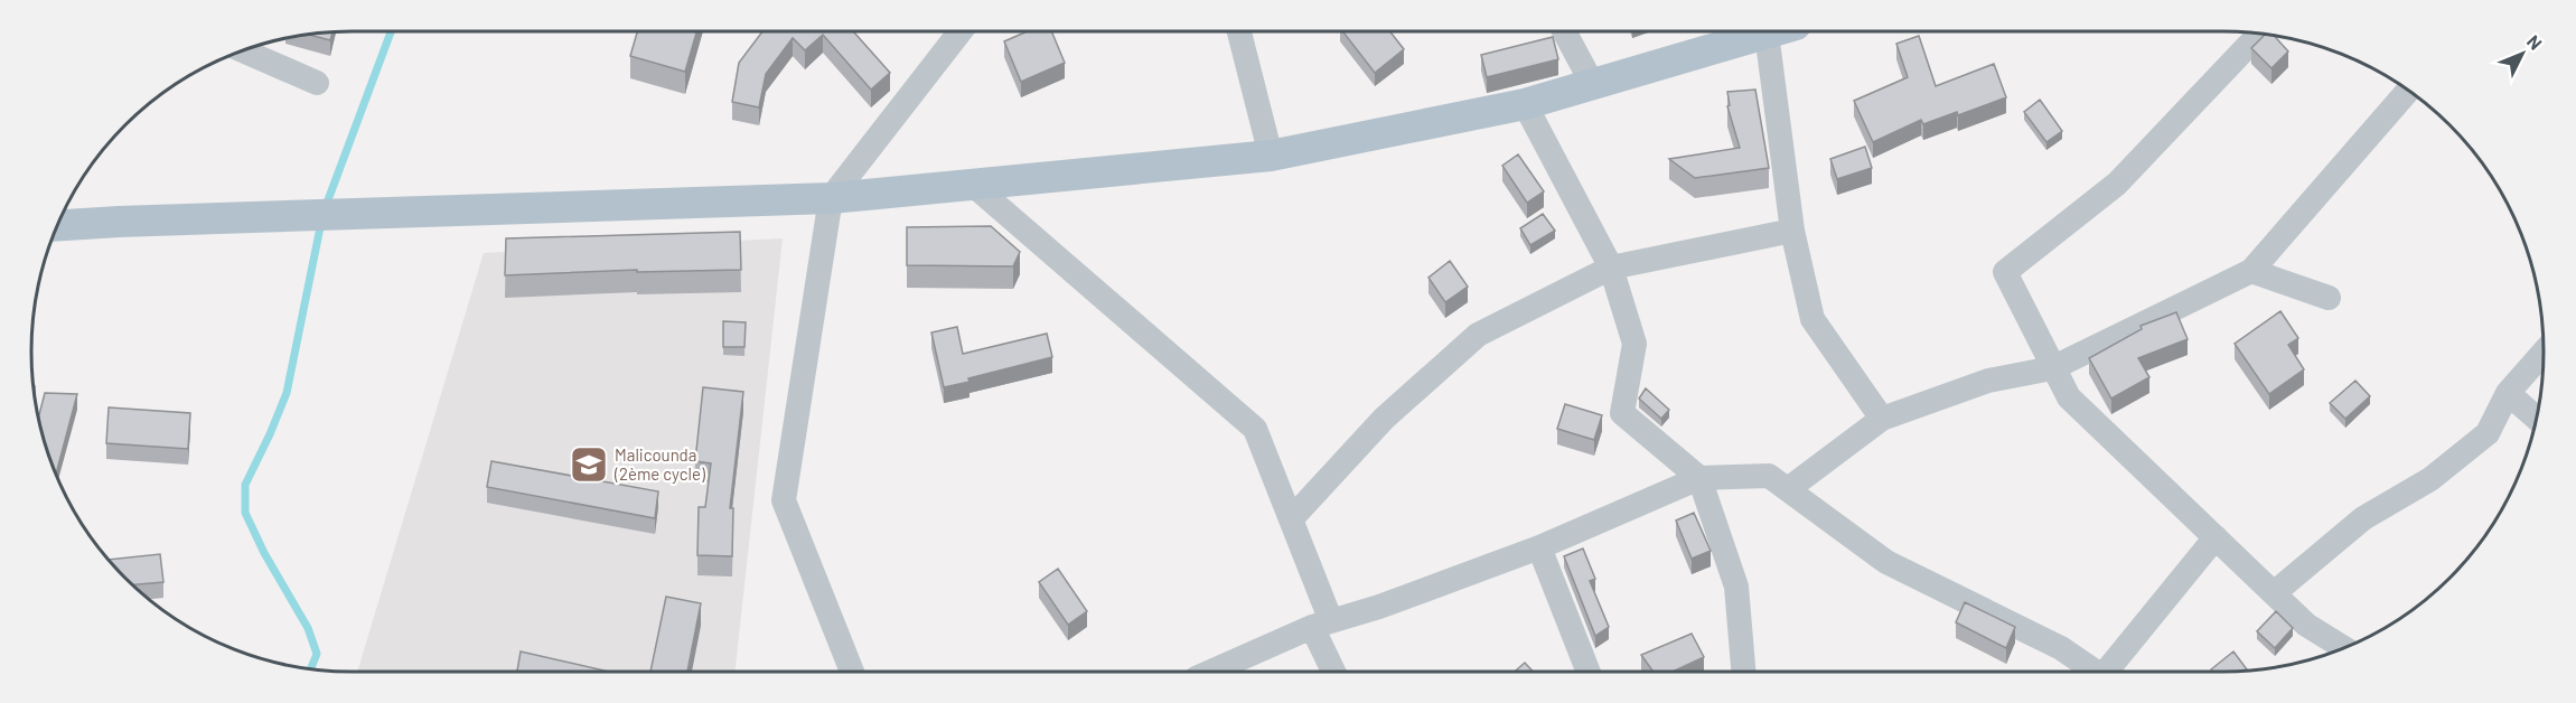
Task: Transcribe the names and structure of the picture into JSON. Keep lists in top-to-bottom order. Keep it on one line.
{"places":{"school or university":["Malicounda (2ème cycle)"]},"north":"top right"}
